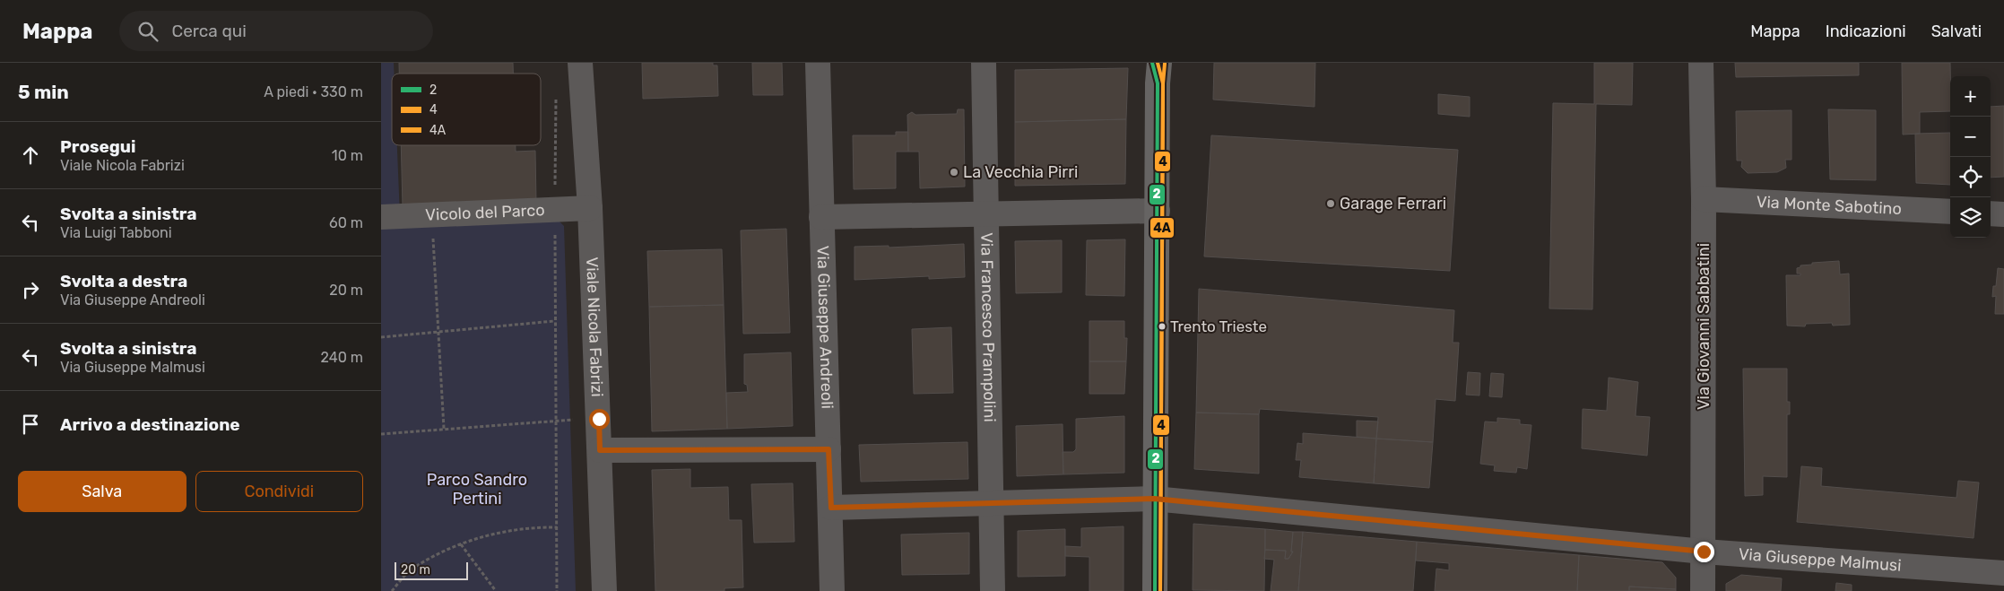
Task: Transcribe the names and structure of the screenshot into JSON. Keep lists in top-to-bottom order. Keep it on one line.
{"streets":{"street":["Via Monte Sabotino","Vicolo del Parco","Viale Nicola Fabrizi","Via Francesco Prampolini","Via Giovanni Sabbatini","Via Giuseppe Andreoli","Via Giuseppe Malmusi"]},"crossings":[["Via Monte Sabotino","Via Giovanni Sabbatini"],["Vicolo del Parco","Viale Nicola Fabrizi"],["Via Francesco Prampolini","Via Giuseppe Malmusi"],["Via Giovanni Sabbatini","Via Giuseppe Malmusi"],["Via Giuseppe Andreoli","Via Giuseppe Malmusi"]],"parks":["Parco Sandro Pertini"],"places":["La Vecchia Pirri","Garage Ferrari","Trento Trieste"],"lines":["transit line 2","transit line 4A","transit line 4"],"legend":["2","4","4A"],"scale_bar":"20 m","page":{"header":"Mappa","search":"Cerca qui","nav":["Mappa","Indicazioni","Salvati"],"heading":["5 min","A piedi · 330 m"],"map_buttons":["+","−"],"list":[["Prosegui","Viale Nicola Fabrizi","10 m"],["Svolta a sinistra","Via Luigi Tabboni","60 m"],["Svolta a destra","Via Giuseppe Andreoli","20 m"],["Svolta a sinistra","Via Giuseppe Malmusi","240 m"],"Arrivo a destinazione"],"buttons":["Salva","Condividi"],"scale":"20 m"}}
